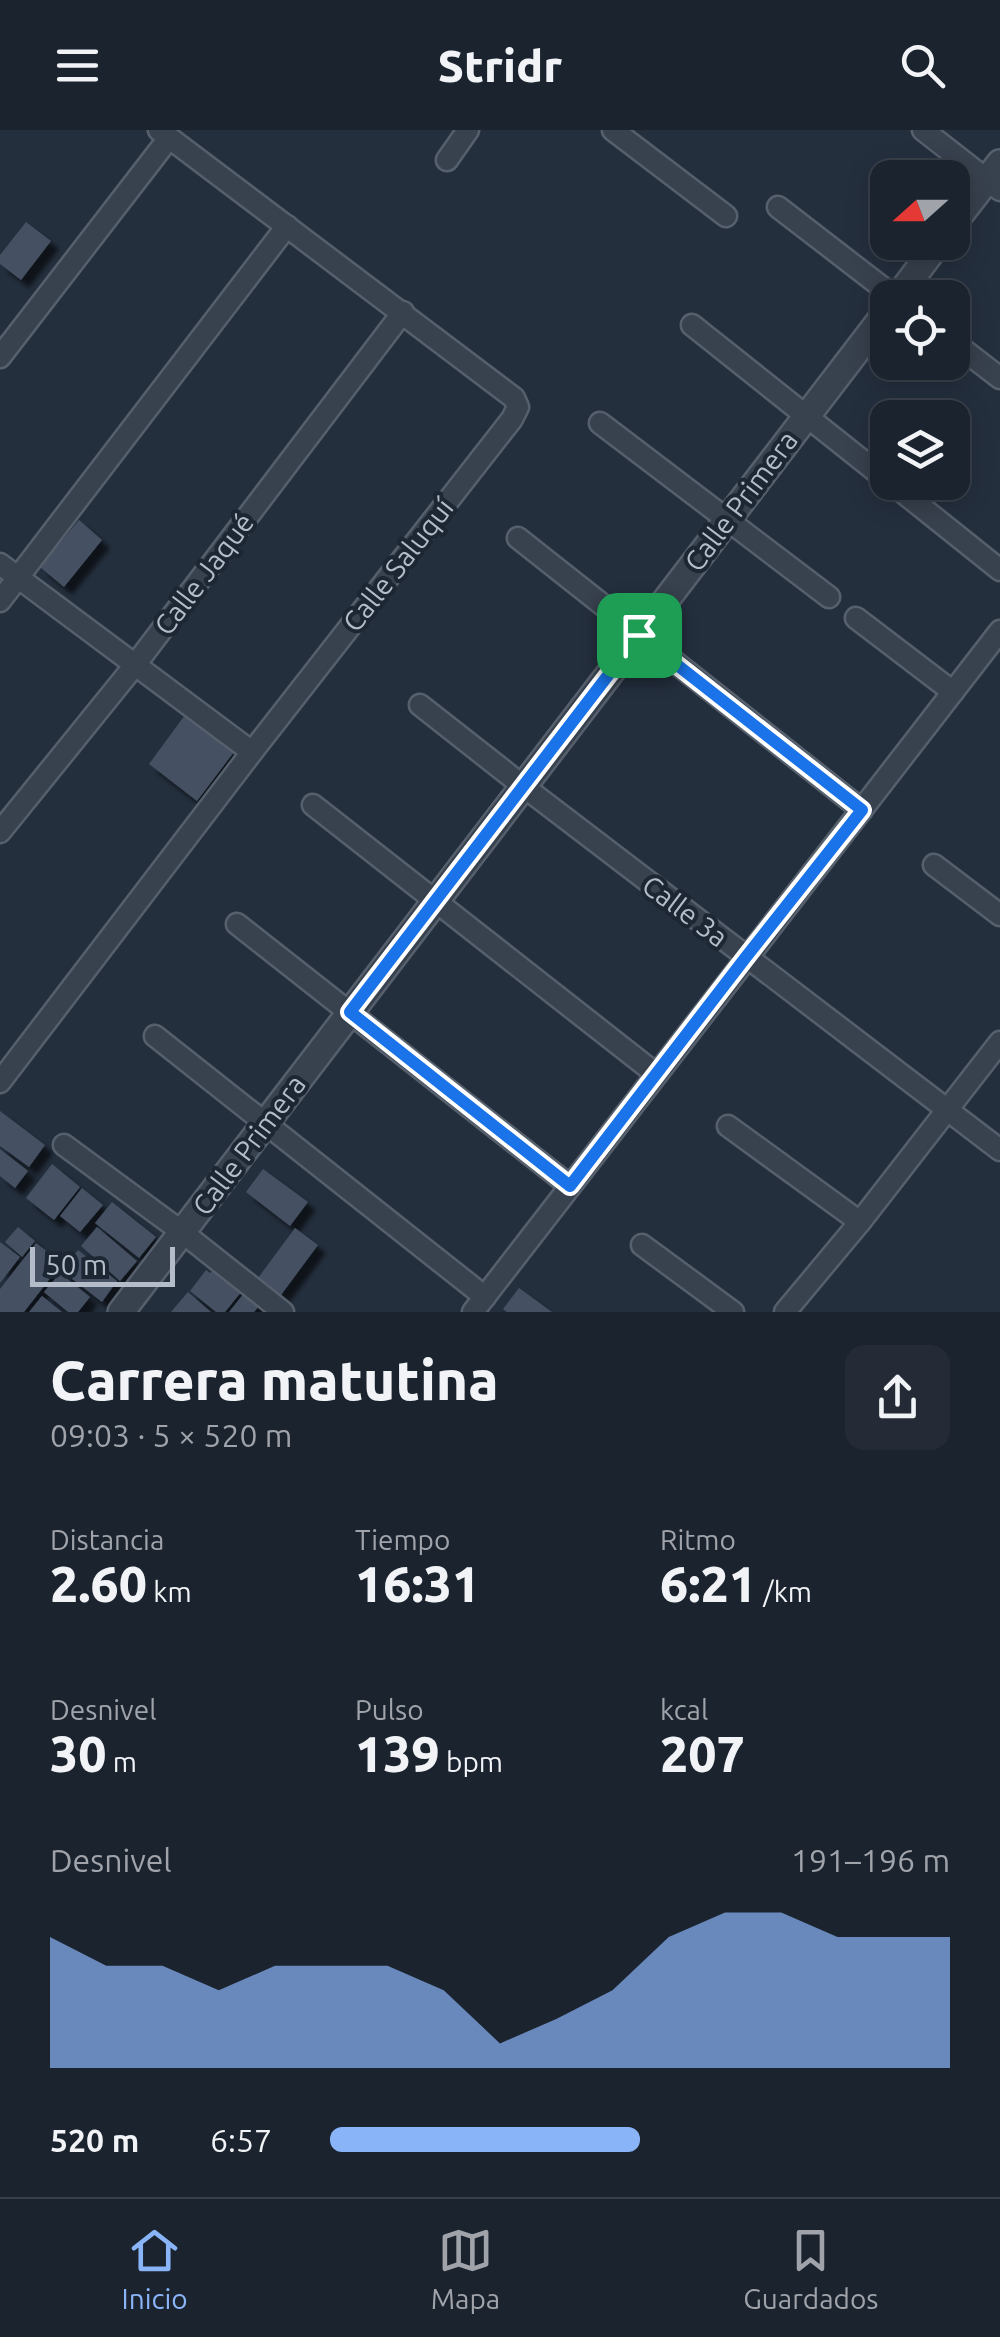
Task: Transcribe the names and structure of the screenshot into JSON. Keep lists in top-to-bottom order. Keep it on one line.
{"streets":{"street":["Calle Primera","Calle Saluquí","Calle Jaqué","Calle 3a"]},"crossings":[["Calle Primera","Calle 3a"],["Calle Saluquí","Calle Jaqué"]],"scale_bar":"50 m","north":"left","page":{"header":"Stridr","scale":"50 m","heading":["Carrera matutina","09:03 · 5 × 520 m"],"stats":[["Distancia","2.60 km"],["Tiempo","16:31"],["Ritmo","6:21 /km"],["Desnivel","30 m"],["Pulso","139 bpm"],["kcal","207"]],"chart":["Desnivel","191–196 m"],"list":[{"name":"520 m","note":"6:57"}],"tabs":["Inicio","Mapa","Guardados"]}}
